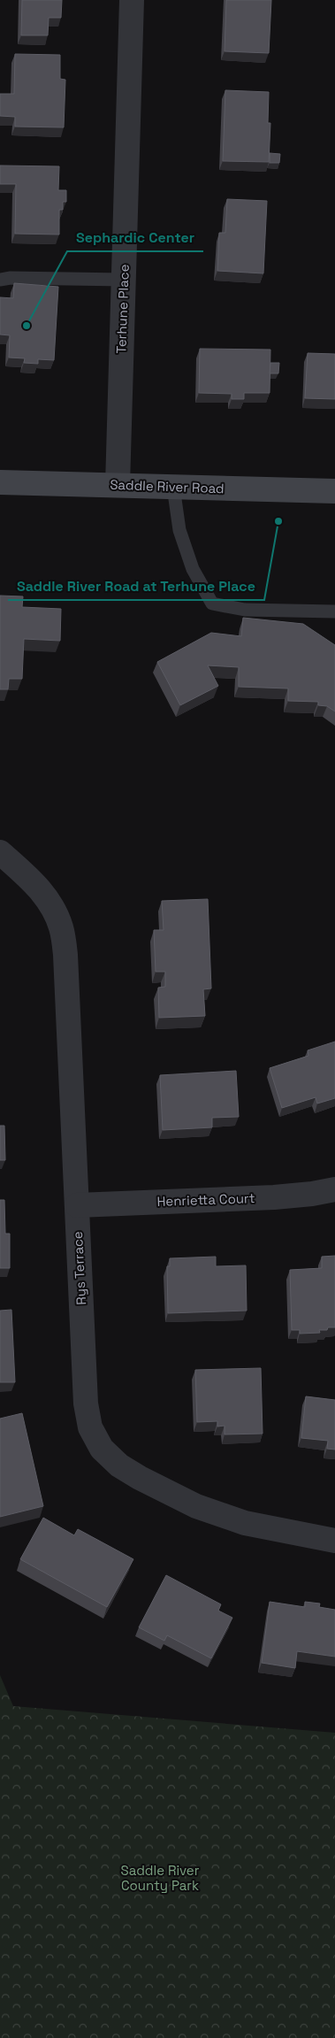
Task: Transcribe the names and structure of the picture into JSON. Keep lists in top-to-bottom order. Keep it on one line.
{"streets":{"main road":["Saddle River Road"],"street":["Terhune Place","Henrietta Court","Rys Terrace"]},"crossings":[["Terhune Place","Saddle River Road"],["Henrietta Court","Rys Terrace"]],"parks":["Saddle River County Park"],"places":["Sephardic Center","Saddle River Road at Terhune Place"]}
